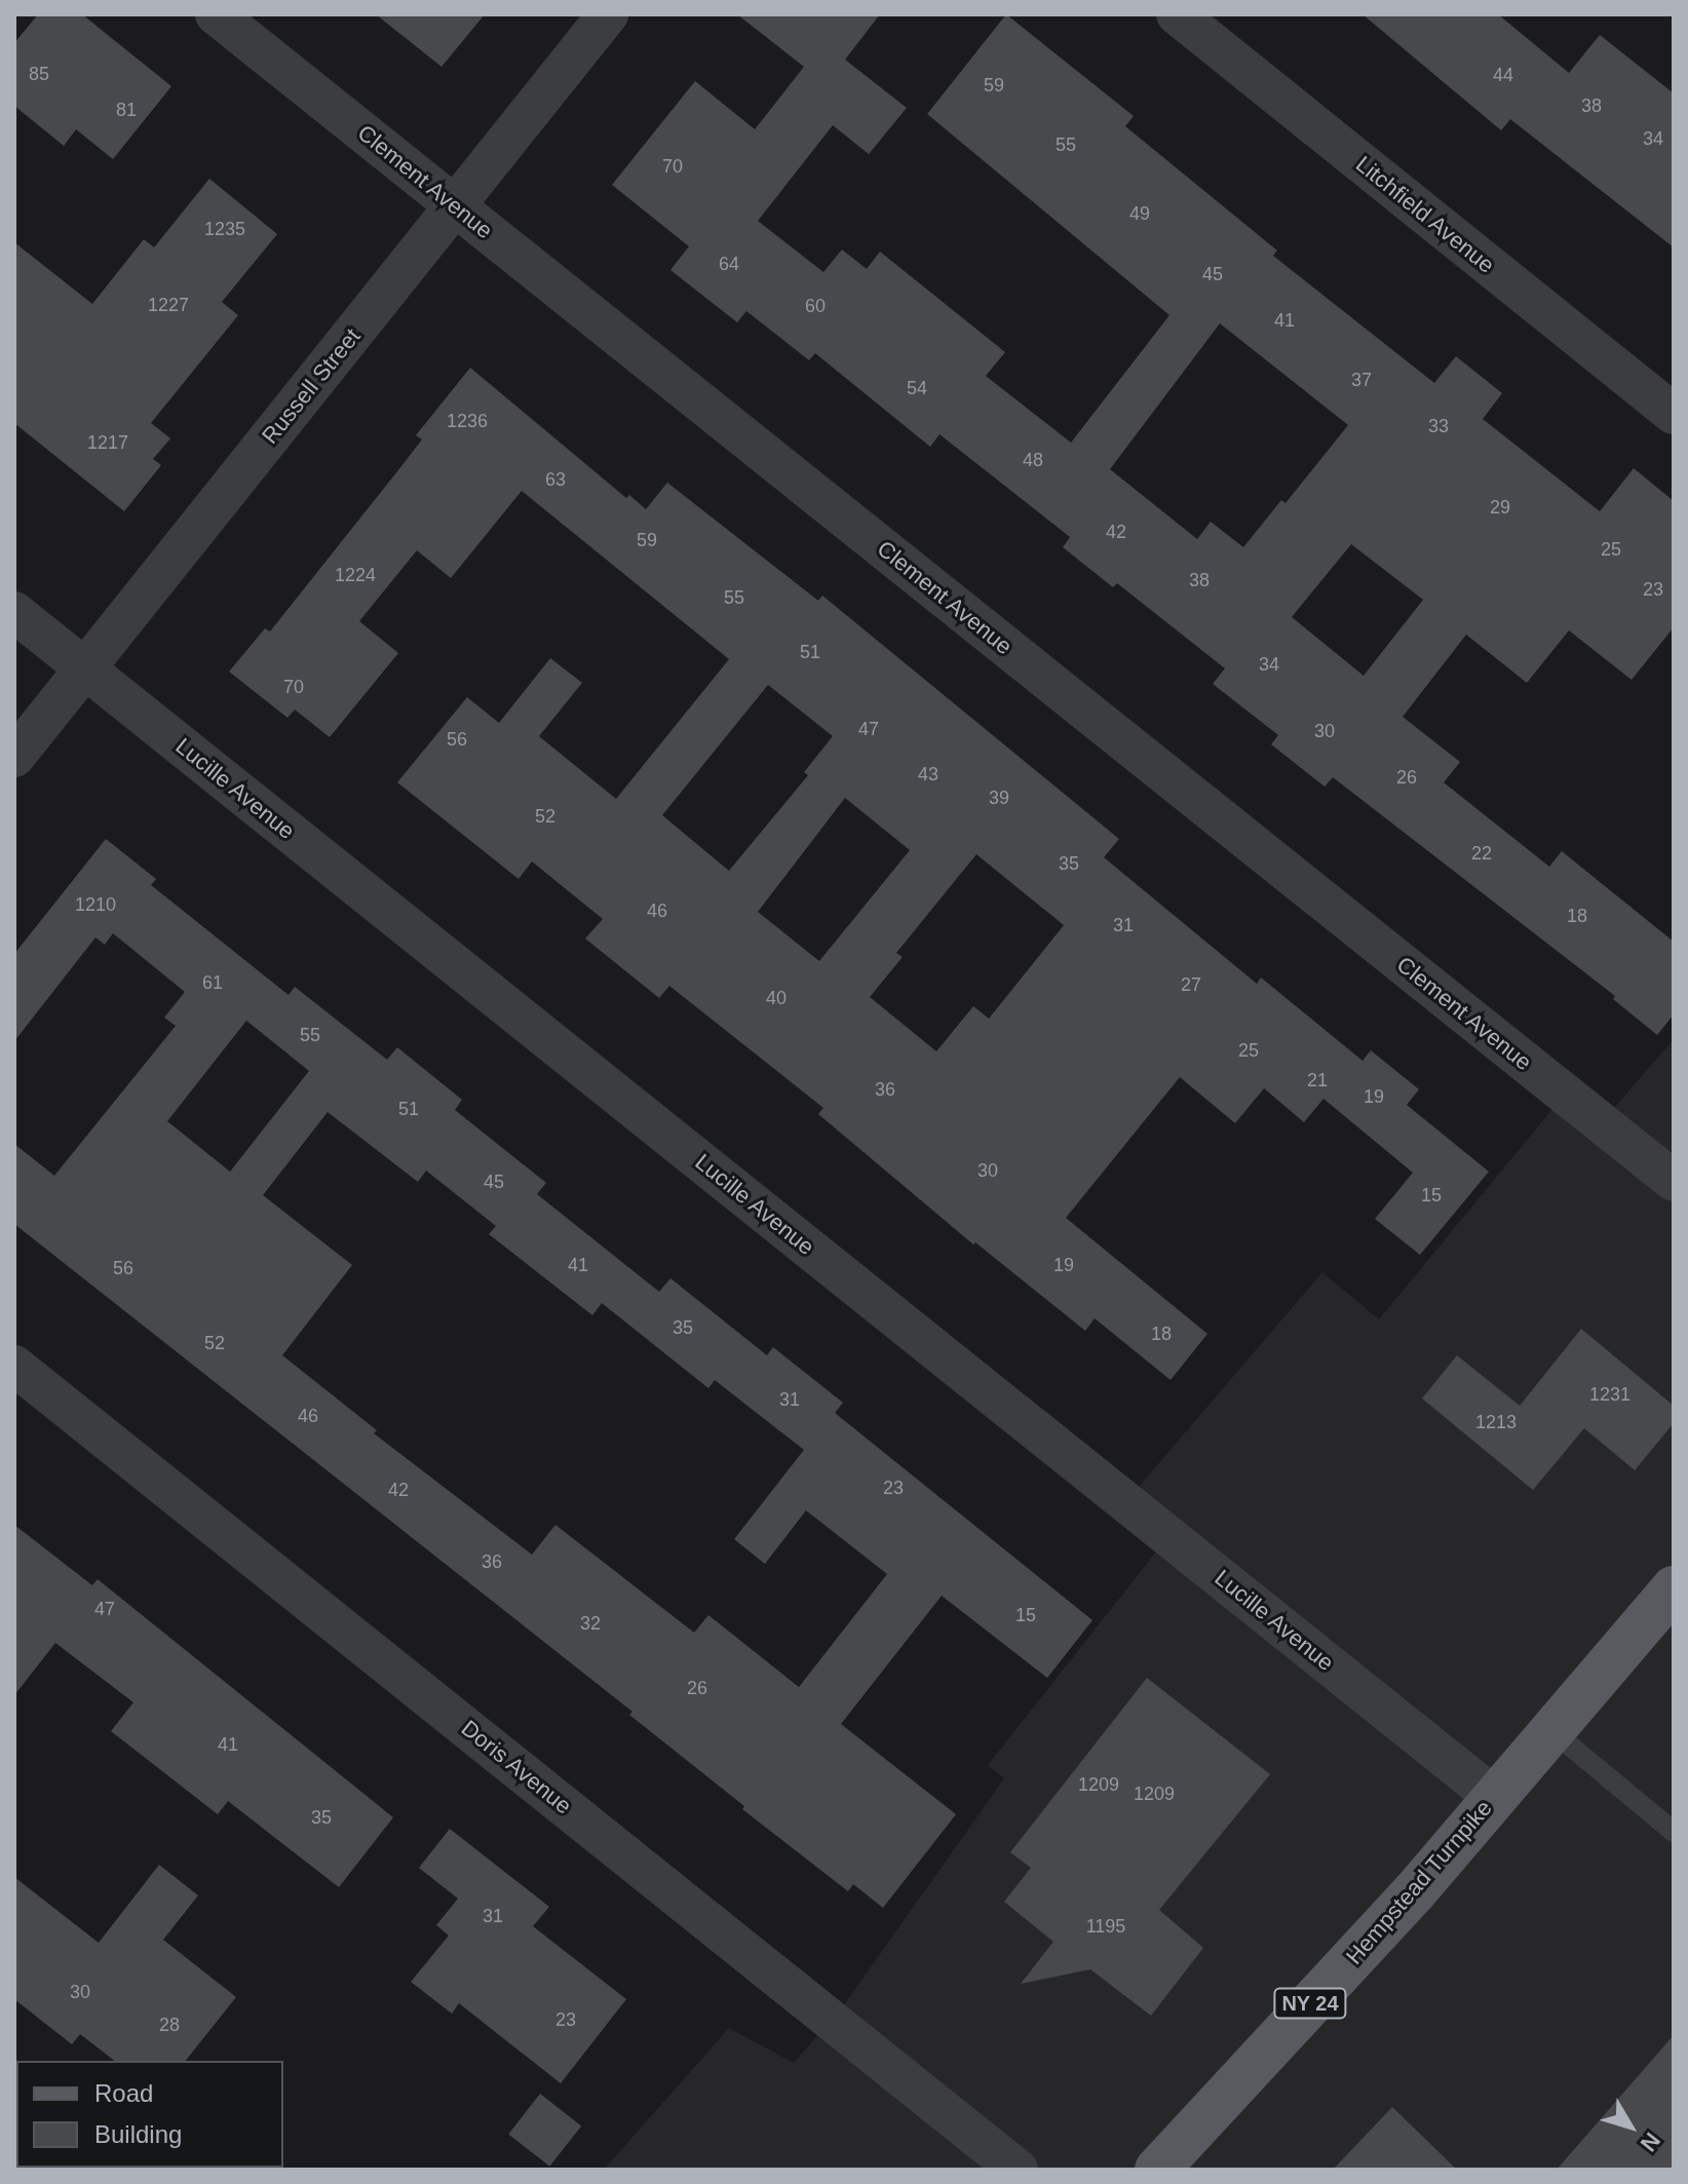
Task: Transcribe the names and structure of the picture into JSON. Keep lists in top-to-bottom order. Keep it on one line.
{"streets":{"main road":["Hempstead Turnpike","NY 24"],"street":["Clement Avenue","Litchfield Avenue","Russell Street","Lucille Avenue","Doris Avenue"]},"crossings":[["Clement Avenue","Russell Street"],["Russell Street","Lucille Avenue"],["Lucille Avenue","Hempstead Turnpike"]],"house_numbers":["85","44","59","38","81","34","55","70","49","1235","64","45","1227","60","41","37","54","1236","33","1217","48","63","29","42","59","25","1224","38","23","55","51","34","70","47","30","56","43","26","39","52","22","35","1210","46","18","31","61","27","40","55","25","21","36","19","51","30","45","15","41","19","56","35","18","52","1231","31","46","1213","23","42","36","47","15","32","26","41","1209","1209","35","31","1195","30","23","28"],"legend":["Road","Building"],"north":"bottom right"}
